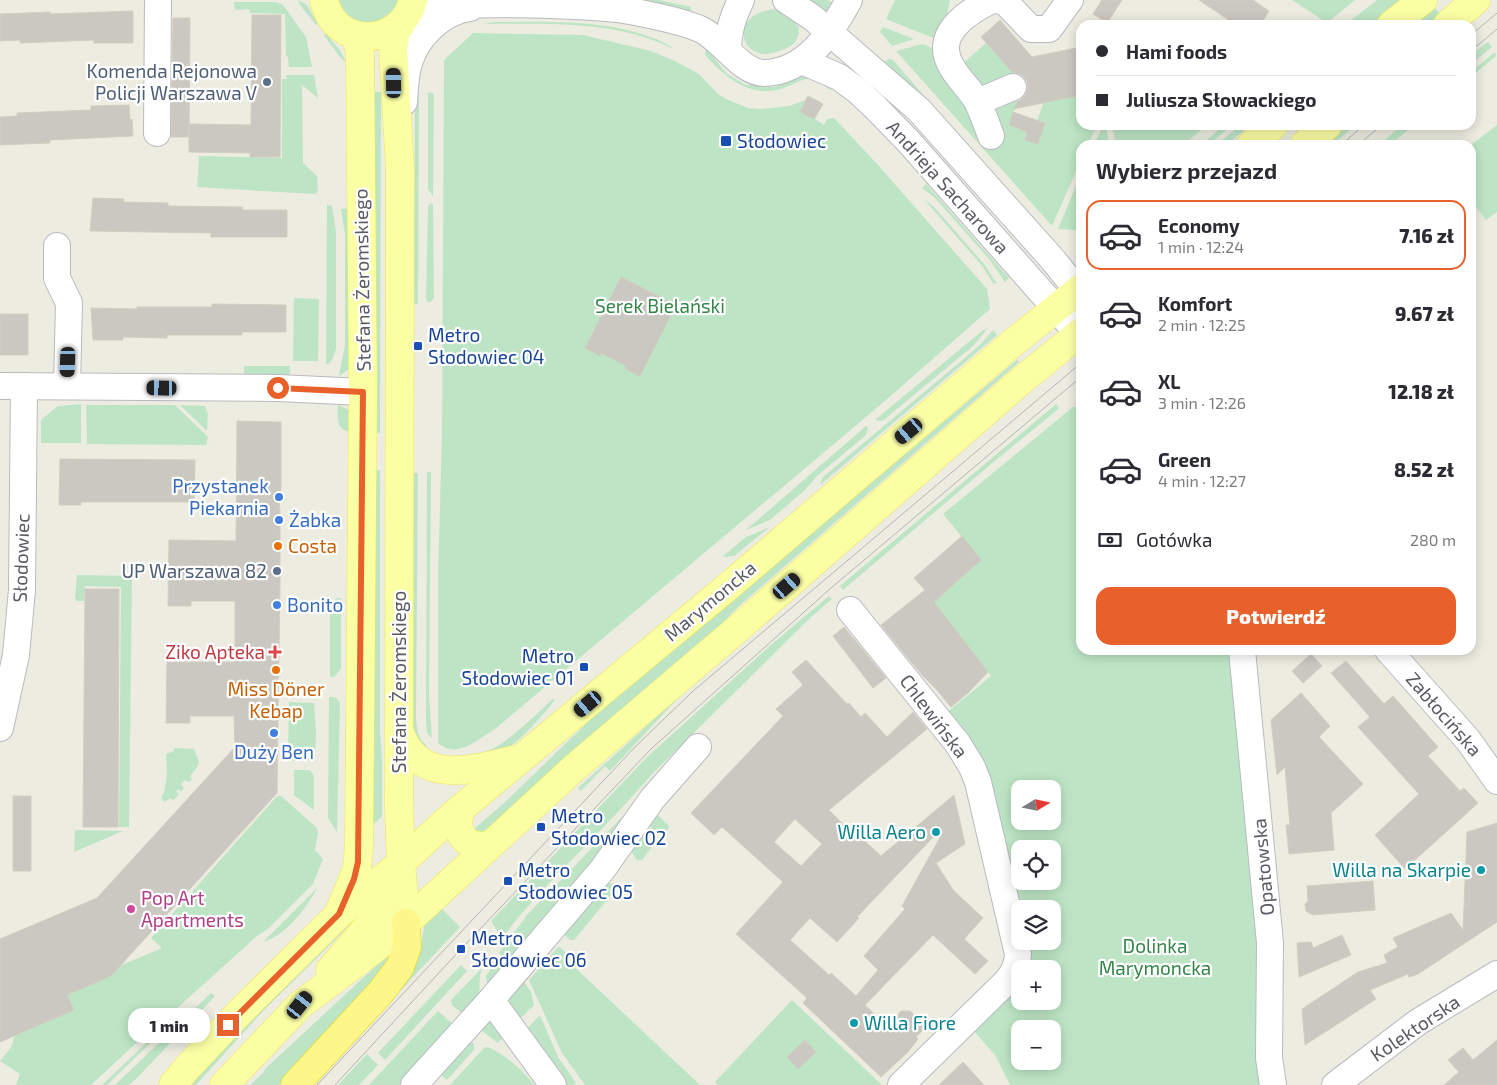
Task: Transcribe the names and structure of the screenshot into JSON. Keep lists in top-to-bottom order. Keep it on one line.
{"streets":{"main road":["Stefana Żeromskiego","Marymoncka"],"street":["Andrieja Sacharowa","Słodowiec","Zabłocińska","Chlewińska","Opatowska","Kolektorska"]},"crossings":[["Andrieja Sacharowa","Marymoncka"],["Stefana Żeromskiego","Marymoncka"]],"parks":["Serek Bielański","Dolinka Marymoncka"],"places":{"other":["Komenda Rejonowa Policji Warszawa V","Przystanek Piekarnia","Żabka","Costa","UP Warszawa 82","Bonito","Miss Döner Kebap","Duży Ben","Willa Aero","Willa na Skarpie","Pop Art Apartments","Willa Fiore"],"transit":["Słodowiec","Metro Słodowiec 04","Metro Słodowiec 01","Metro Słodowiec 02","Metro Słodowiec 05","Metro Słodowiec 06"],"health":["Ziko Apteka"]},"north":"right","page":{"banner":["Hami foods","Juliusza Słowackiego"],"heading":"Wybierz przejazd","list":[{"name":"Economy","note":"1 min · 12:24","value":"7.16 zł"},{"name":"Komfort","note":"2 min · 12:25","value":"9.67 zł"},{"name":"XL","note":"3 min · 12:26","value":"12.18 zł"},{"name":"Green","note":"4 min · 12:27","value":"8.52 zł"}],"pay":["Gotówka","280 m"],"buttons":"Potwierdź","map_buttons":["+","−"],"bubble":"1 min"}}
